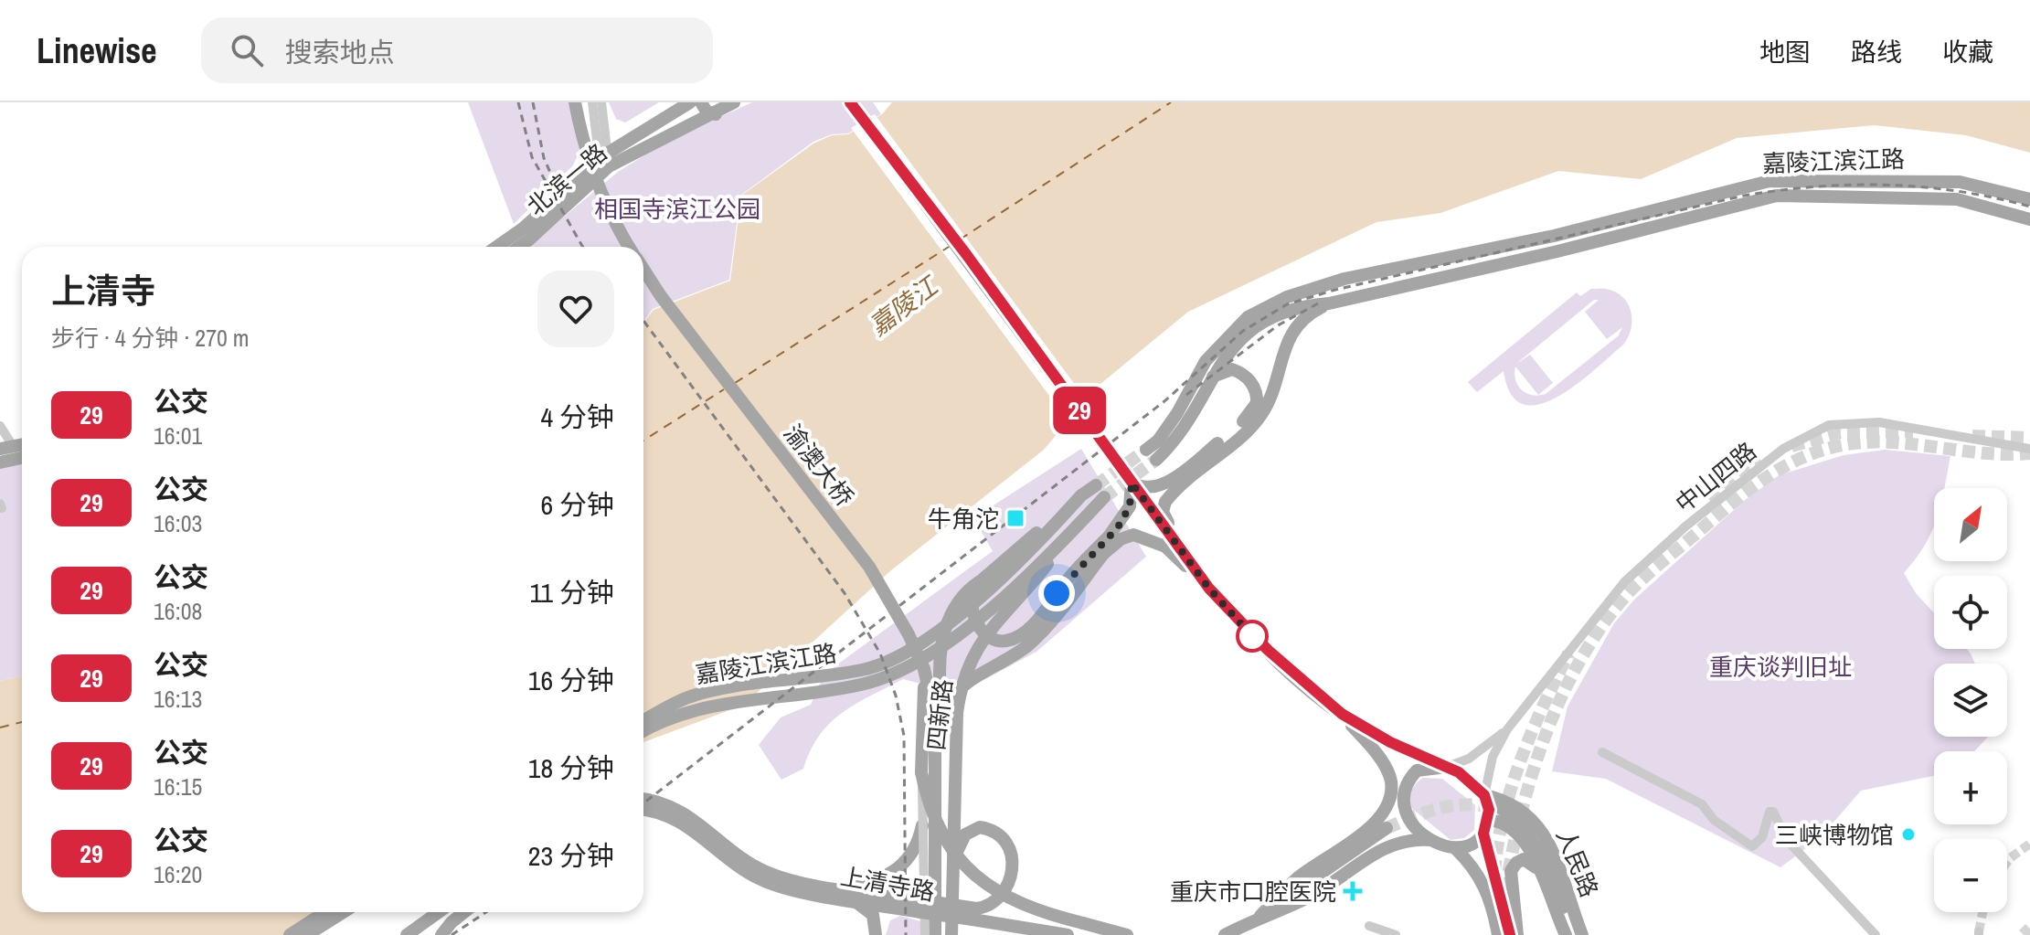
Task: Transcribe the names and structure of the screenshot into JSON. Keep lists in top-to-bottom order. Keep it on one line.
{"streets":{"main road":["嘉陵江滨江路","北滨一路","渝澳大桥","四新路","人民路","上清寺路"],"street":["中山四路"]},"crossings":[["嘉陵江滨江路","四新路"]],"water":["嘉陵江"],"parks":["相国寺滨江公园","重庆谈判旧址"],"places":{"transit":["牛角沱"],"other":["三峡博物馆"],"health":["重庆市口腔医院"]},"lines":["bus line 29"],"north":"top right","page":{"header":"Linewise","search":"搜索地点","nav":["地图","路线","收藏"],"on_map":"29","heading":["上清寺","步行 · 4 分钟 · 270 m"],"list":[{"mark":"29","name":"公交","note":"16:01","value":"4 分钟"},{"mark":"29","name":"公交","note":"16:03","value":"6 分钟"},{"mark":"29","name":"公交","note":"16:08","value":"11 分钟"},{"mark":"29","name":"公交","note":"16:13","value":"16 分钟"},{"mark":"29","name":"公交","note":"16:15","value":"18 分钟"},{"mark":"29","name":"公交","note":"16:20","value":"23 分钟"}],"map_buttons":["+","−"]}}
